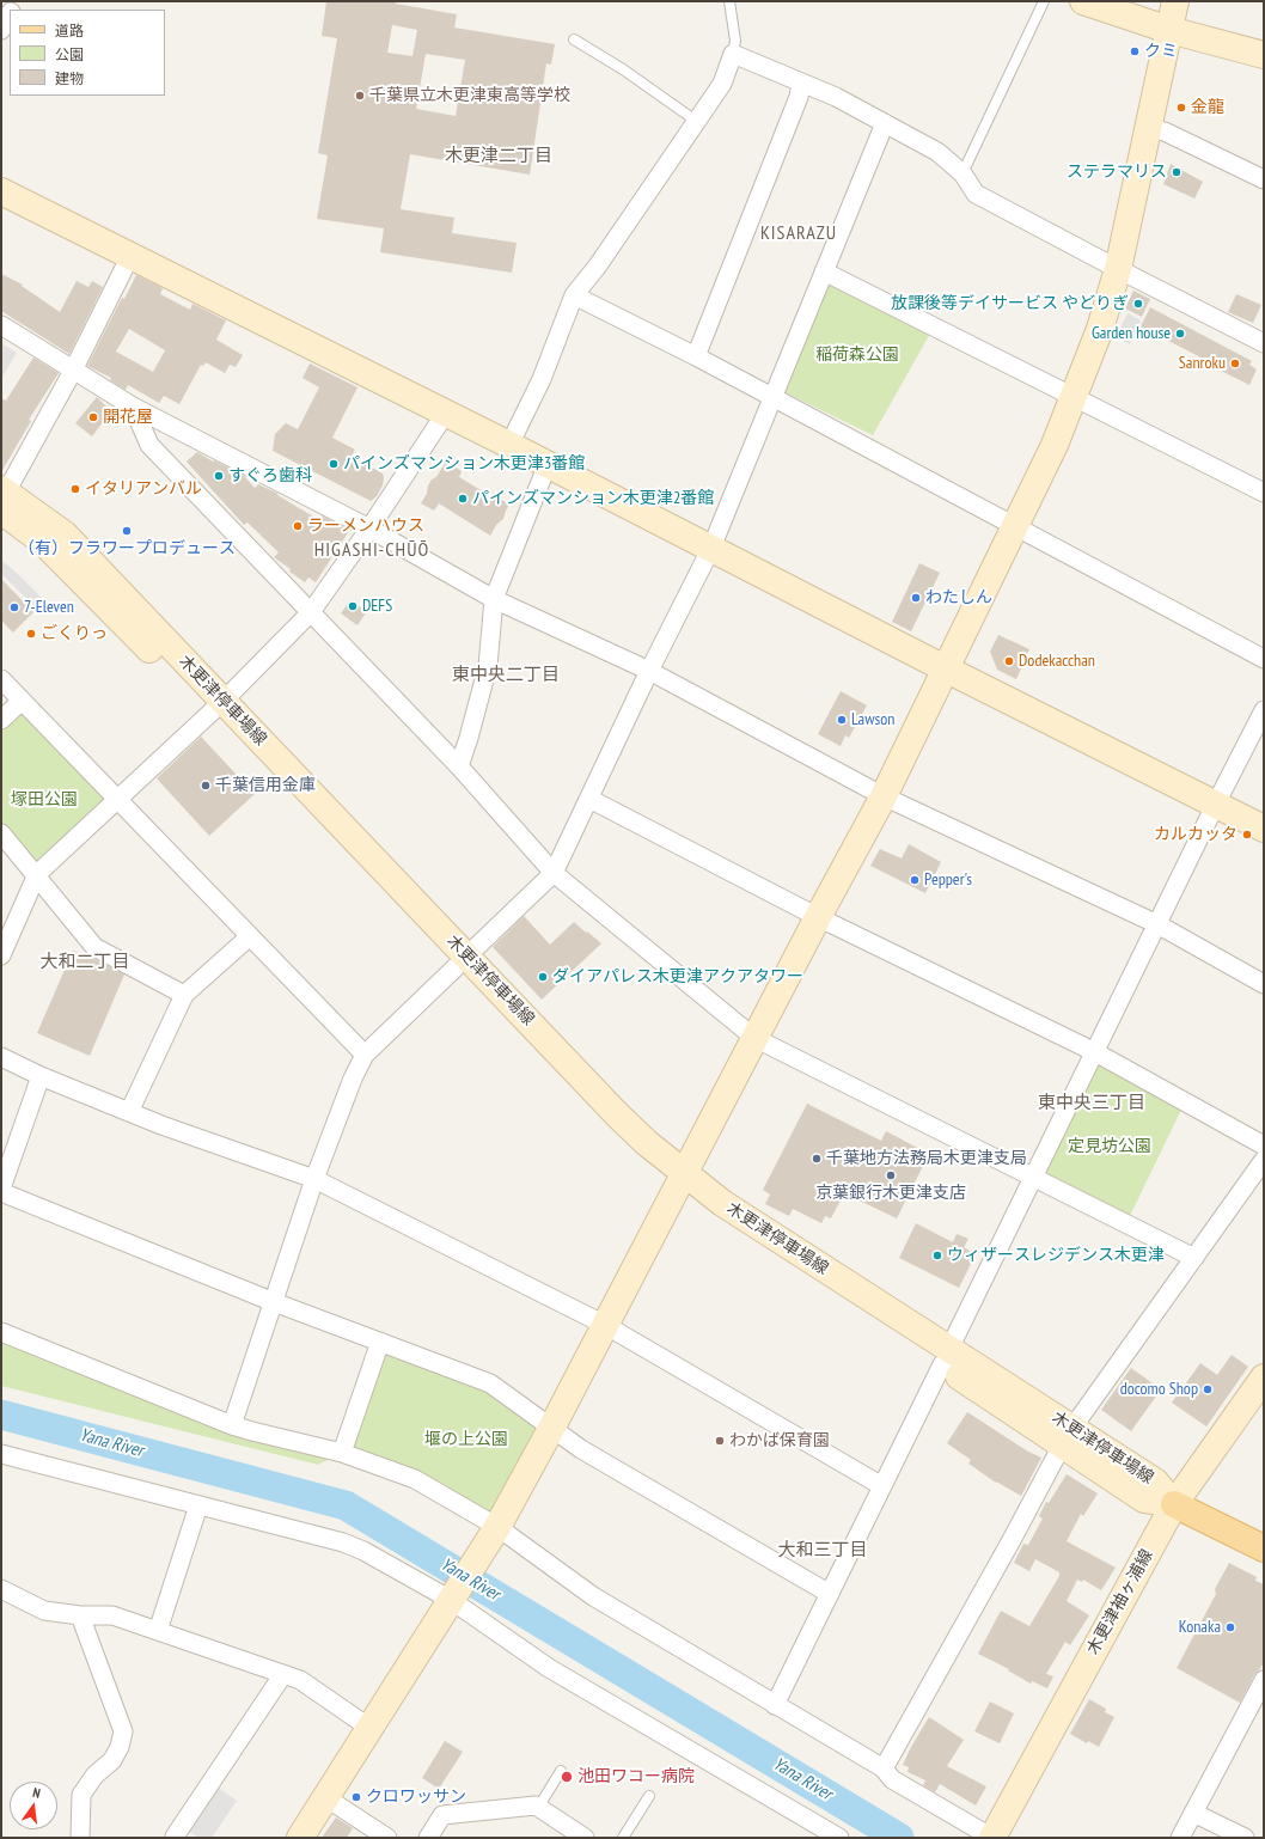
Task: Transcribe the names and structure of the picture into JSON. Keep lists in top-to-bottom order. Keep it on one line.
{"streets":{"street":["木更津停車場線","木更津袖ヶ浦線"]},"crossings":[["木更津停車場線","木更津袖ヶ浦線"]],"districts":["木更津二丁目","KISARAZU","HIGASHI-CHŪŌ","東中央二丁目","大和二丁目","東中央三丁目","大和三丁目"],"water":["Yana River"],"parks":["稲荷森公園","塚田公園","定見坊公園","堰の上公園"],"places":["クミ","千葉県立木更津東高等学校","金龍","ステラマリス","放課後等デイサービス やどりぎ","Garden house","Sanroku","開花屋","パインズマンション木更津3番館","すぐろ歯科","イタリアンバル","パインズマンション木更津2番館","ラーメンハウス","（有）フラワープロデュース","わたしん","DEFS","7-Eleven","ごくりっ","Dodekacchan","Lawson","千葉信用金庫","カルカッタ","Pepper's","ダイアパレス木更津アクアタワー","千葉地方法務局木更津支局","京葉銀行木更津支店","ウィザースレジデンス木更津","docomo Shop","わかば保育園","Konaka","池田ワコー病院","クロワッサン"],"legend":["道路","公園","建物"],"north":"top"}
